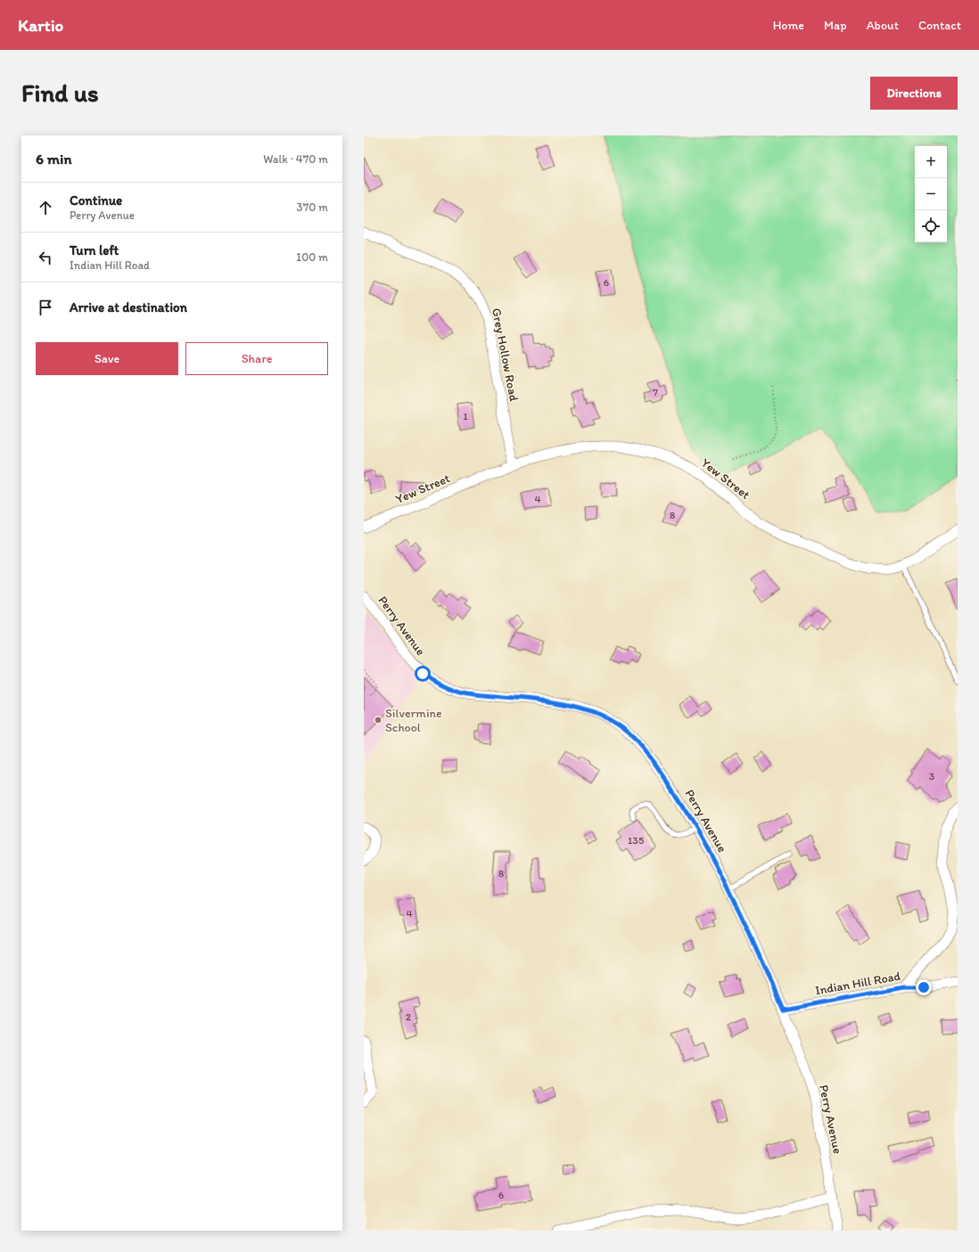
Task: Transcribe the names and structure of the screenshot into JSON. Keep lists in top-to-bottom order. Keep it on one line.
{"streets":{"street":["Grey Hollow Road","Yew Street","Perry Avenue","Indian Hill Road"]},"crossings":[["Grey Hollow Road","Yew Street"],["Perry Avenue","Indian Hill Road"]],"places":["Silvermine School"],"house_numbers":["6","7","1","4","8","3","135","8","4","2","6"],"page":{"header":"Kartio","nav":["Home","Map","About","Contact"],"buttons":["Directions",["Save","Share"]],"title":"Find us","heading":["6 min","Walk · 470 m"],"map_buttons":["+","−"],"list":[["Continue","Perry Avenue","370 m"],["Turn left","Indian Hill Road","100 m"],"Arrive at destination"]}}
